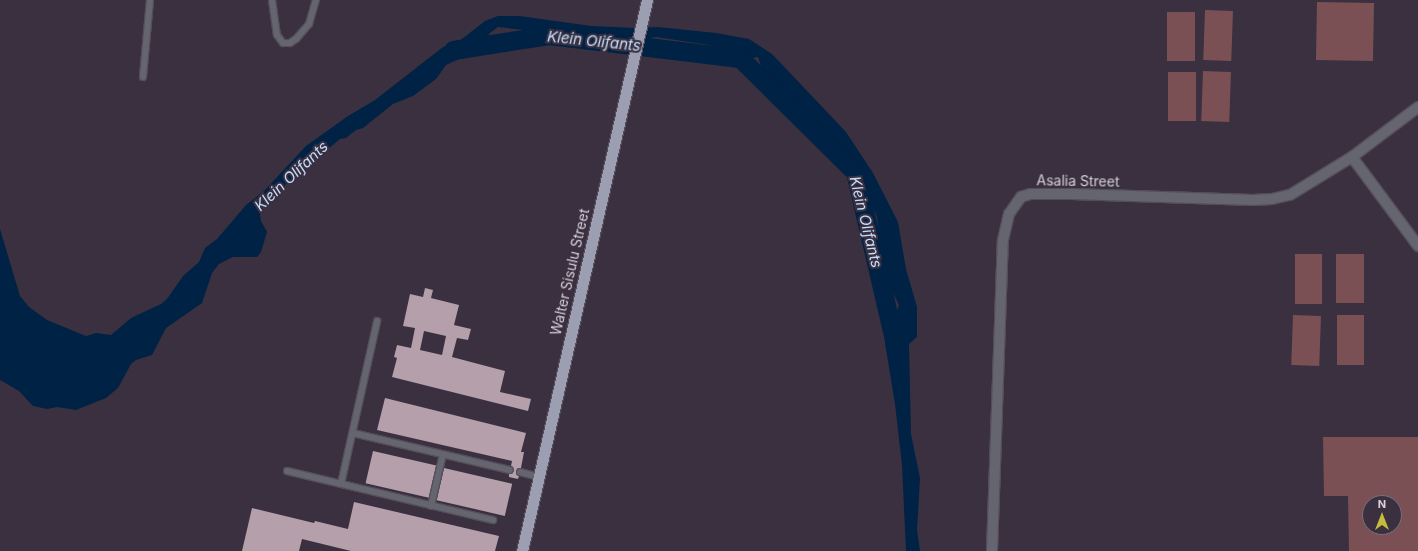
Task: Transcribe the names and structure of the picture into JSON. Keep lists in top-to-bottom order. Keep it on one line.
{"streets":{"highway":["Walter Sisulu Street"],"street":["Asalia Street"]},"water":["Klein Olifants"],"north":"top"}
